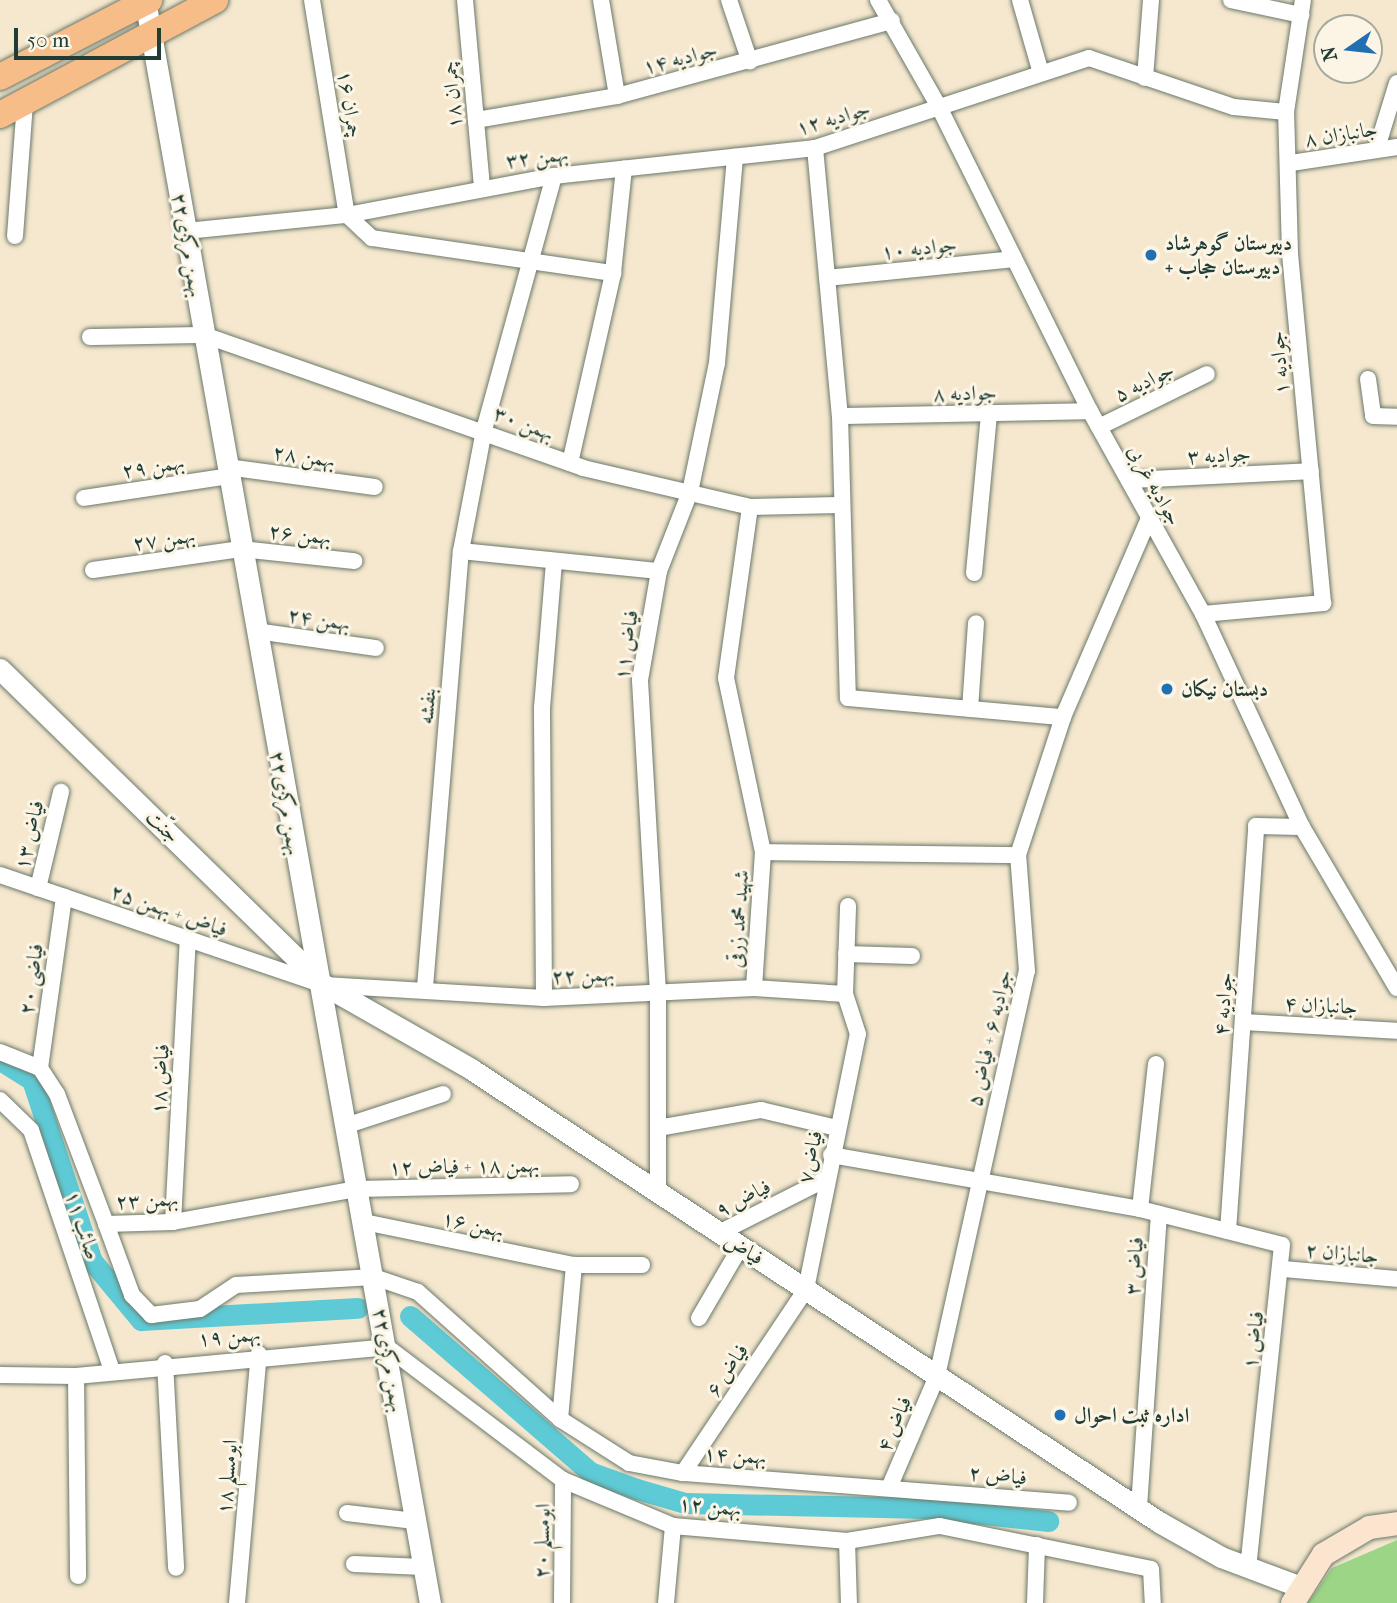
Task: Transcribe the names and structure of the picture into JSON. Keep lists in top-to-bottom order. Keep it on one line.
{"streets":{"street":["جوادیه ۱۴","چمران ۱۸","چمران ۱۶","جوادیه ۱۲","جانبازان ۸","بهمن ۳۲","۲۲بهمن مرکزی","جوادیه ۱۰","جوادیه ۱","جوادیه ۵","جوادیه ۸","بهمن ۳۰","جوادیه ۳","بهمن ۲۸","بهمن ۲۹","جوادیه غربی","بهمن ۲۶","بهمن ۲۷","بهمن ۲۴","فیاض ۱۱","بنفشه","جنّت","فیاض ۱۳","فیاض + بهمن ۲۵","شهید محمد زرقی","بهمن ۲۲","فیاضی ۲۰","جوادیه ۴","جانبازان ۴","جوادیه ۶ + فیاض ۵","فیاض ۱۸","فیاض۷","بهمن ۱۸ + فیاض ۱۲","فیاض ۹","بهمن ۲۳","بهمن ۱۶","صائب ۱۱","فیاض","جانبازان ۲","فیاض ۳","بهمن ۱۹","فیاض ۱","فیاض ۶","فیاض ۴","بهمن ۱۴","فیاض ۲","ابومسلم ۱۸","بهمن ۱۲","ابومسلم ۲۰"]},"crossings":[["جوادیه ۱۴","چمران ۱۸"],["جوادیه ۱۴","جوادیه غربی"],["چمران ۱۸","بهمن ۳۲"],["چمران ۱۶","بهمن ۳۲"],["جوادیه ۱۲","بهمن ۳۲"],["جوادیه ۱۲","جوادیه ۱"],["جوادیه ۱۲","جوادیه غربی"],["جوادیه ۱۲","فیاض ۱۱"],["جانبازان ۸","جوادیه ۱"],["بهمن ۳۲","۲۲بهمن مرکزی"],["بهمن ۳۲","فیاض ۱۱"],["بهمن ۳۲","بنفشه"],["۲۲بهمن مرکزی","بهمن ۳۰"],["۲۲بهمن مرکزی","بهمن ۲۸"],["۲۲بهمن مرکزی","بهمن ۲۹"],["۲۲بهمن مرکزی","بهمن ۲۶"],["۲۲بهمن مرکزی","بهمن ۲۷"],["۲۲بهمن مرکزی","بهمن ۲۴"],["۲۲بهمن مرکزی","جنّت"],["۲۲بهمن مرکزی","فیاض + بهمن ۲۵"],["۲۲بهمن مرکزی","بهمن ۲۲"],["۲۲بهمن مرکزی","بهمن ۱۸ + فیاض ۱۲"],["۲۲بهمن مرکزی","بهمن ۲۳"],["۲۲بهمن مرکزی","بهمن ۱۶"],["۲۲بهمن مرکزی","فیاض"],["۲۲بهمن مرکزی","بهمن ۱۹"],["۲۲بهمن مرکزی","بهمن ۱۴"],["۲۲بهمن مرکزی","بهمن ۱۲"],["جوادیه ۱۰","جوادیه غربی"],["جوادیه ۱","جوادیه ۳"],["جوادیه ۱","جوادیه غربی"],["جوادیه ۵","جوادیه غربی"],["جوادیه ۸","جوادیه غربی"],["بهمن ۳۰","فیاض ۱۱"],["بهمن ۳۰","بنفشه"],["بهمن ۳۰","شهید محمد زرقی"],["جوادیه ۳","جوادیه غربی"],["بهمن ۲۸","بهمن ۲۹"],["جوادیه غربی","جوادیه ۴"],["جوادیه غربی","جوادیه ۶ + فیاض ۵"],["بهمن ۲۶","بهمن ۲۷"],["فیاض ۱۱","بهمن ۲۲"],["فیاض ۱۱","فیاض"],["بنفشه","بهمن ۲۲"],["جنّت","فیاض + بهمن ۲۵"],["جنّت","بهمن ۲۲"],["جنّت","فیاض"],["فیاض ۱۳","فیاض + بهمن ۲۵"],["فیاض + بهمن ۲۵","بهمن ۲۲"],["فیاض + بهمن ۲۵","فیاضی ۲۰"],["فیاض + بهمن ۲۵","فیاض ۱۸"],["فیاض + بهمن ۲۵","فیاض"],["شهید محمد زرقی","بهمن ۲۲"],["بهمن ۲۲","فیاض۷"],["بهمن ۲۲","فیاض"],["فیاضی ۲۰","بهمن ۲۳"],["جوادیه ۴","جانبازان ۴"],["جوادیه ۶ + فیاض ۵","فیاض"],["جوادیه ۶ + فیاض ۵","فیاض ۳"],["جوادیه ۶ + فیاض ۵","فیاض ۴"],["فیاض ۱۸","بهمن ۲۳"],["فیاض۷","فیاض ۹"],["فیاض۷","فیاض"],["فیاض۷","فیاض ۳"],["فیاض۷","فیاض ۶"],["بهمن ۱۸ + فیاض ۱۲","بهمن ۲۳"],["فیاض ۹","فیاض"],["صائب ۱۱","بهمن ۱۹"],["فیاض","فیاض ۳"],["فیاض","فیاض ۱"],["فیاض","فیاض ۶"],["فیاض","فیاض ۴"],["جانبازان ۲","فیاض ۱"],["بهمن ۱۹","ابومسلم ۱۸"],["بهمن ۱۹","بهمن ۱۲"],["فیاض ۶","بهمن ۱۴"],["فیاض ۴","بهمن ۱۴"],["بهمن ۱۴","فیاض ۲"],["بهمن ۱۲","ابومسلم ۲۰"]],"places":["دبیرستان گوهرشاد + دبیرستان حجاب","دبستان نیکان","اداره ثبت احوال"],"scale_bar":"50 m","north":"left"}
